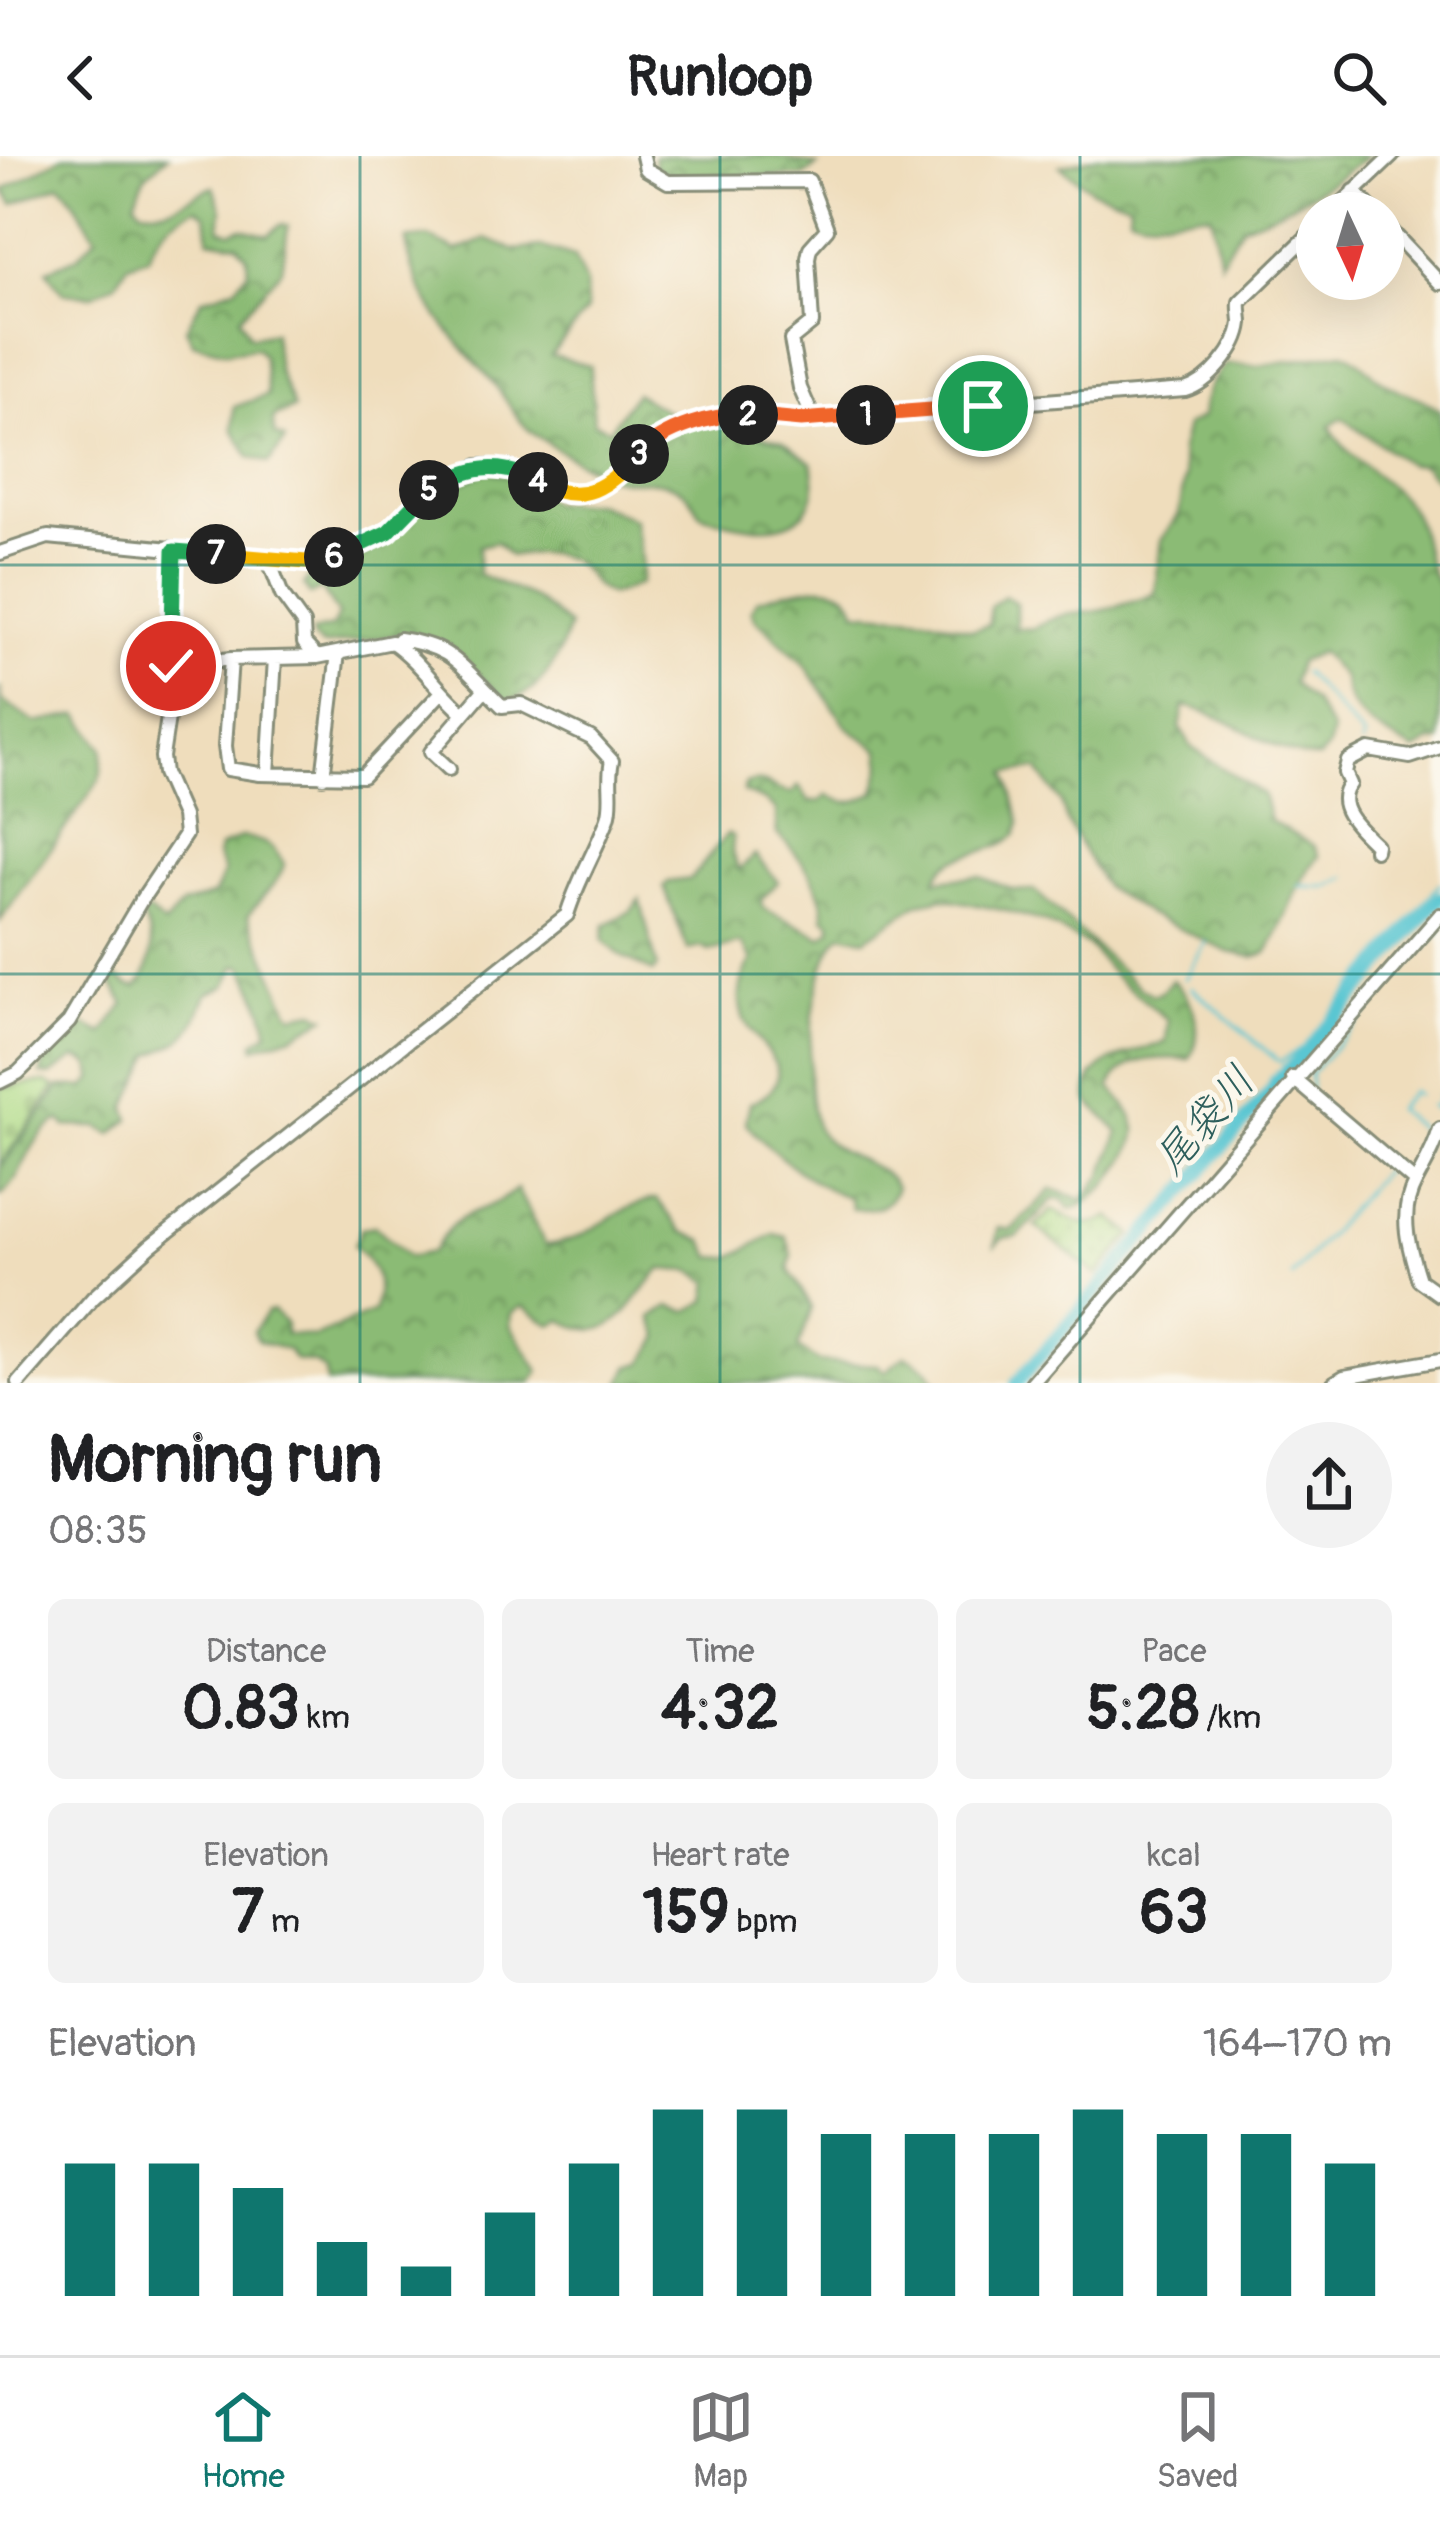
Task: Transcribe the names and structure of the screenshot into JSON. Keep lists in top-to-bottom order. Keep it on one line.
{"water":["尾袋川"],"north":"bottom","page":{"header":"Runloop","pins":["1","2","3","4","5","7","6"],"heading":["Morning run","08:35"],"stats":[["Distance","0.83 km"],["Time","4:32"],["Pace","5:28 /km"],["Elevation","7 m"],["Heart rate","159 bpm"],["kcal","63"]],"chart":["Elevation","164–170 m"],"tabs":["Home","Map","Saved"]}}
